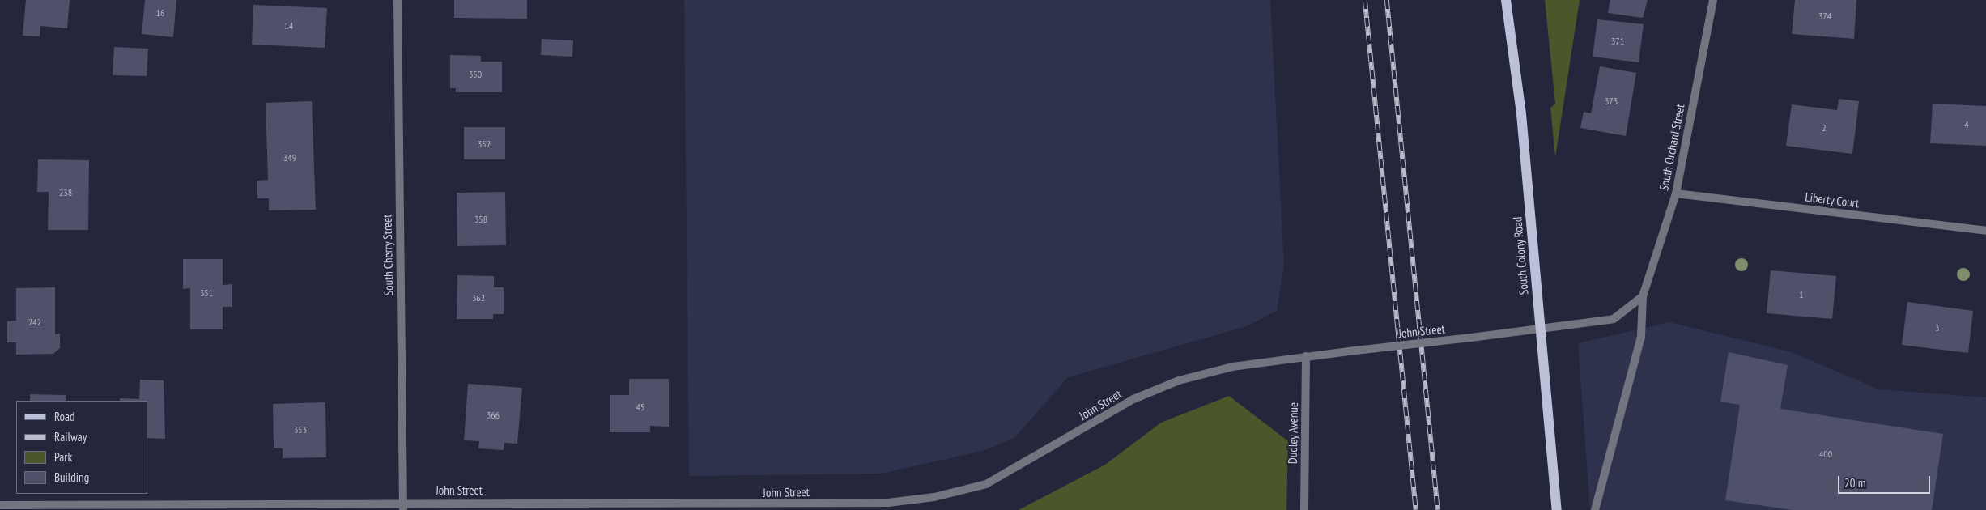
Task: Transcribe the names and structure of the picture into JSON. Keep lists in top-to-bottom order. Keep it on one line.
{"streets":{"main road":["South Colony Road"],"street":["South Orchard Street","Liberty Court","South Cherry Street","John Street","Dudley Avenue"]},"crossings":[["South Orchard Street","Liberty Court"],["South Cherry Street","John Street"],["South Colony Road","John Street"],["John Street","Dudley Avenue"]],"house_numbers":["16","374","14","371","350","373","4","2","352","349","238","358","351","1","362","242","3","45","366","353","400"],"legend":["Road","Railway","Park","Building"],"scale_bar":"20 m"}
